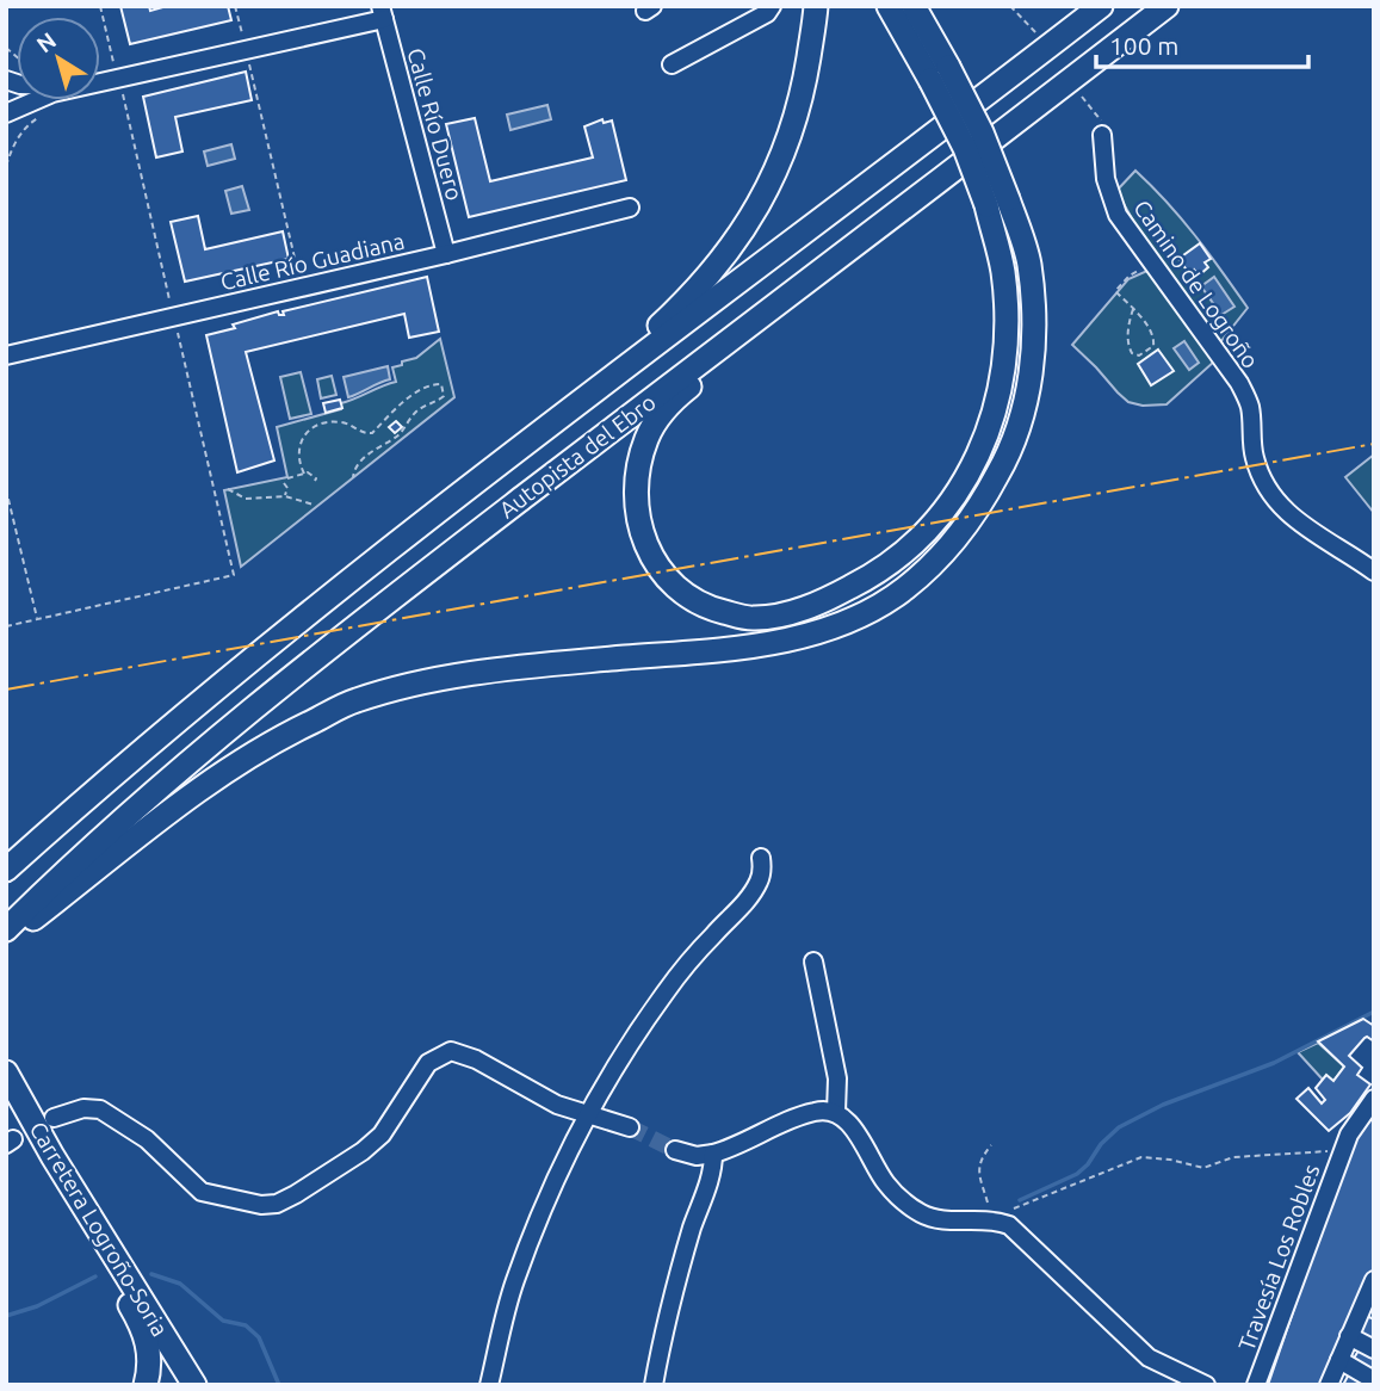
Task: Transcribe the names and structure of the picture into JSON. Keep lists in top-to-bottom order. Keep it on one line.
{"streets":{"highway":["Autopista del Ebro","Carretera Logroño-Soria"],"street":["Calle Río Duero","Calle Río Guadiana","Camino de Logroño","Travesía Los Robles"]},"crossings":[["Calle Río Duero","Calle Río Guadiana"]],"scale_bar":"100 m","north":"top left"}
